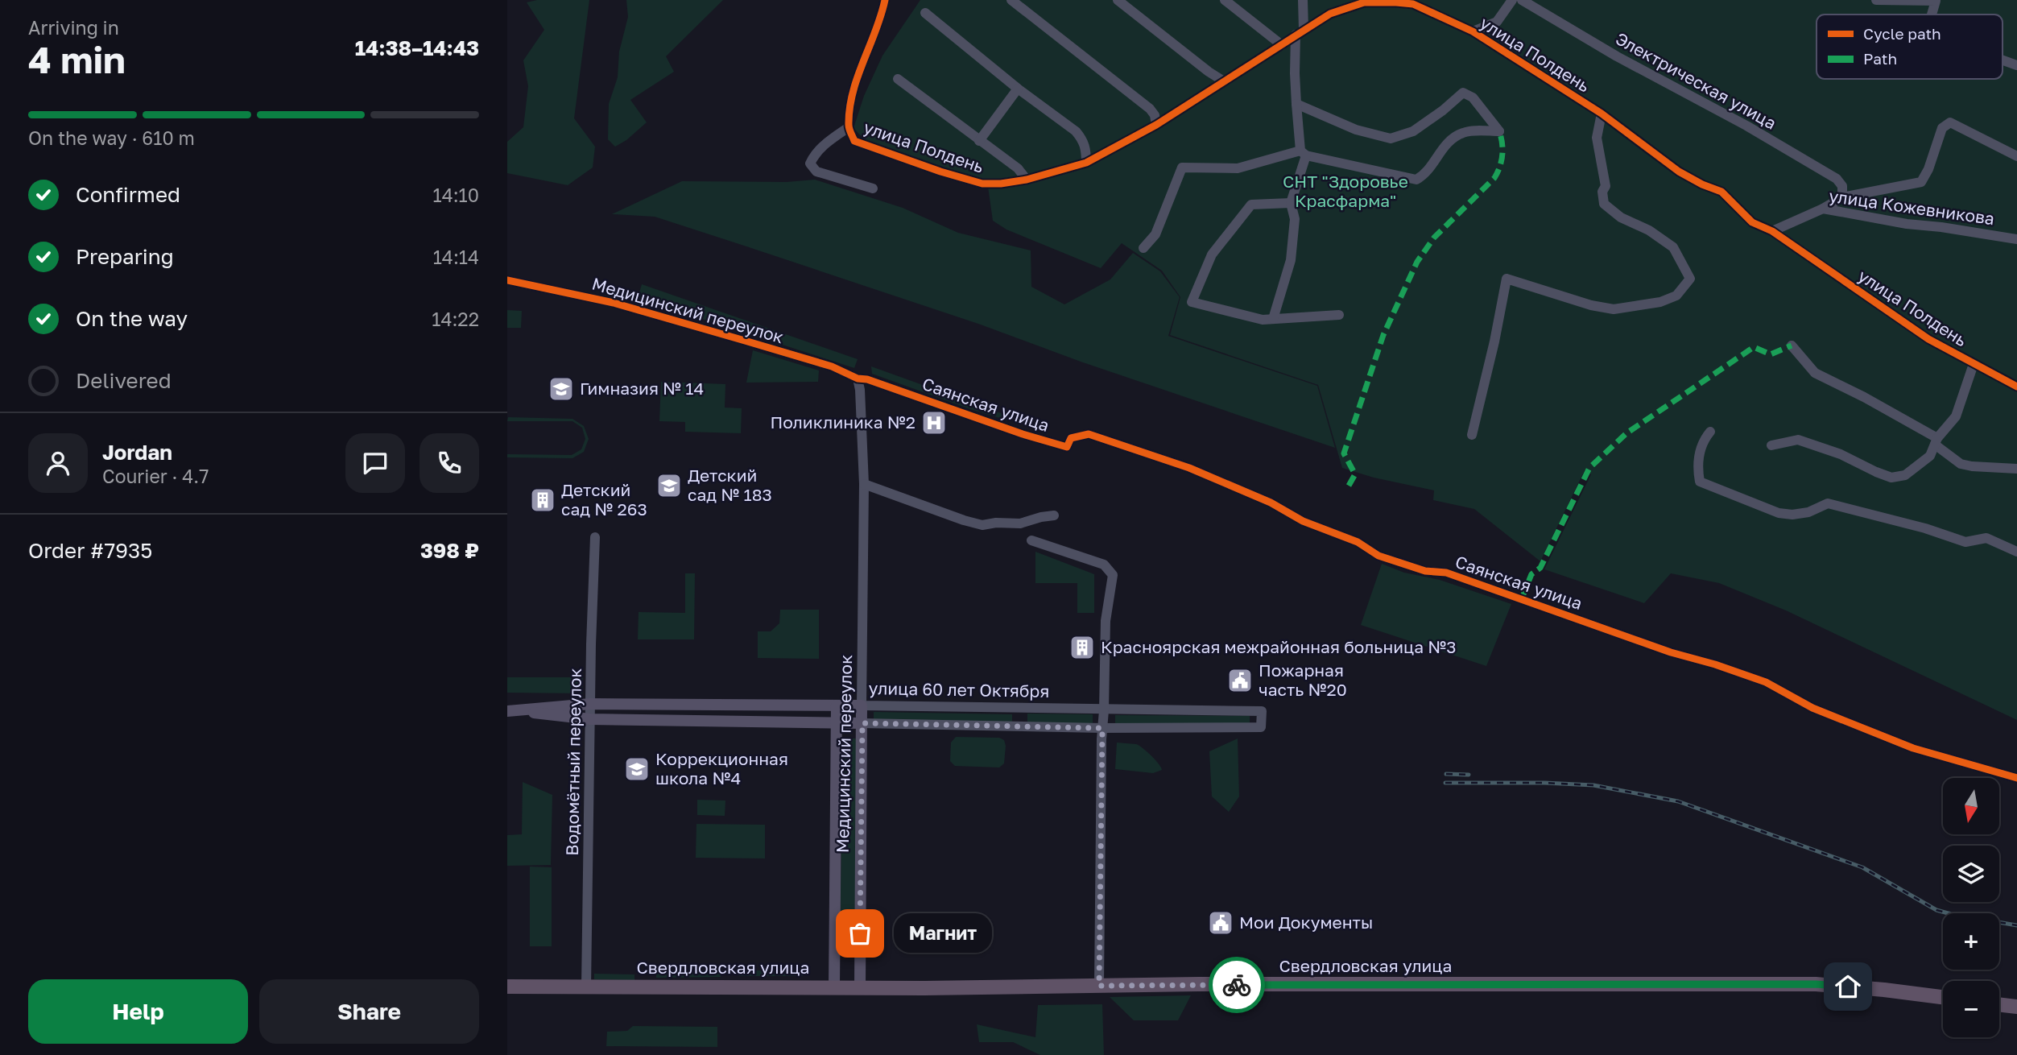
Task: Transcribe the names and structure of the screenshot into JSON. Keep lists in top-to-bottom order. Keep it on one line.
{"streets":{"highway":["Свердловская улица"],"main road":["Медицинский переулок","улица 60 лет Октября"],"street":["улица Полдень","Электрическая улица","улица Кожевникова","Саянская улица","Водомётный переулок"]},"crossings":[["улица Полдень","улица Кожевникова"],["Медицинский переулок","Саянская улица"],["Медицинский переулок","улица 60 лет Октября"],["Медицинский переулок","Свердловская улица"],["улица 60 лет Октября","Водомётный переулок"],["Водомётный переулок","Свердловская улица"]],"parks":["СНТ \"Здоровье Красфарма\""],"places":{"school or university":["Гимназия № 14","Детский сад № 183","Коррекционная школа №4"],"hospital":["Поликлиника №2"],"building":["Детский сад № 263","Красноярская межрайонная больница №3"],"public building":["Пожарная часть №20","Мои Документы"],"other":["Магнит"]},"legend":["Cycle path","Path"],"north":"bottom","page":{"heading":["4 min","Arriving in","14:38–14:43"],"panel":["Jordan","Courier · 4.7","Order #7935","398 ₽"],"bar":"On the way · 610 m","list":[["Confirmed","14:10"],["Preparing","14:14"],["On the way","14:22"],"Delivered"],"map_buttons":["+","−"],"bubble":"Магнит","buttons":["Help","Share"]}}
